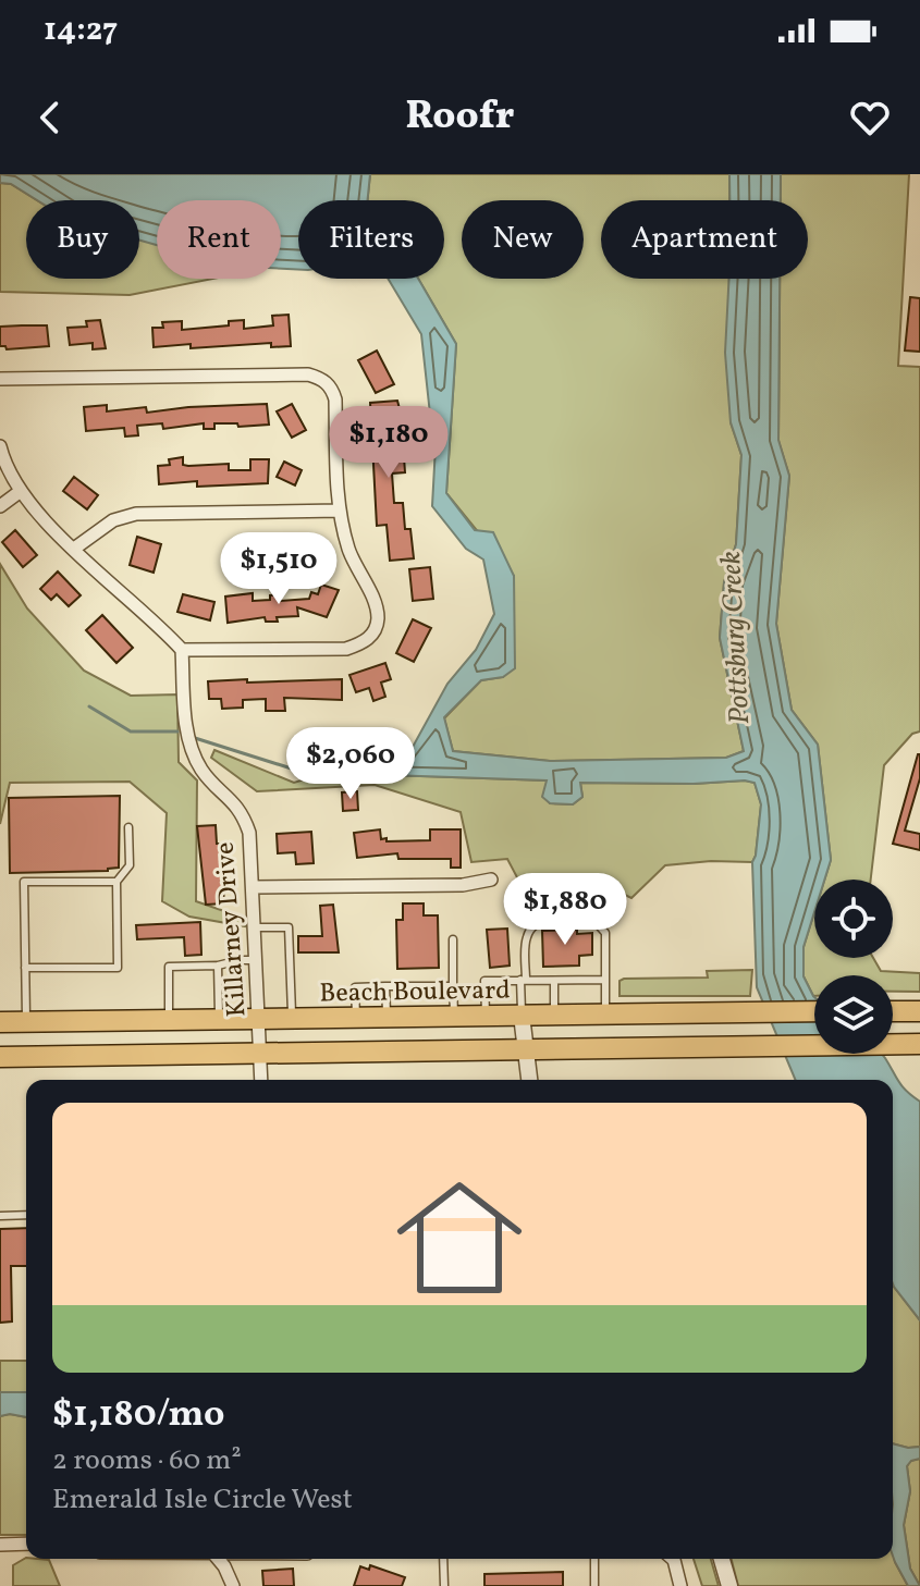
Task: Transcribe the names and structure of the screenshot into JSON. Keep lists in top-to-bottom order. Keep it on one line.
{"streets":{"highway":["Beach Boulevard"],"street":["Killarney Drive"]},"crossings":[["Killarney Drive","Beach Boulevard"]],"water":["Pottsburg Creek"],"page":{"status":"14:27","header":"Roofr","chip":["Buy","Rent","Filters","New","Apartment"],"price":["$1,180","$1,510","$2,060","$1,880"],"list":[{"name":"$1,180/mo","note":"2 rooms · 60 m² · Emerald Isle Circle West"}]}}
